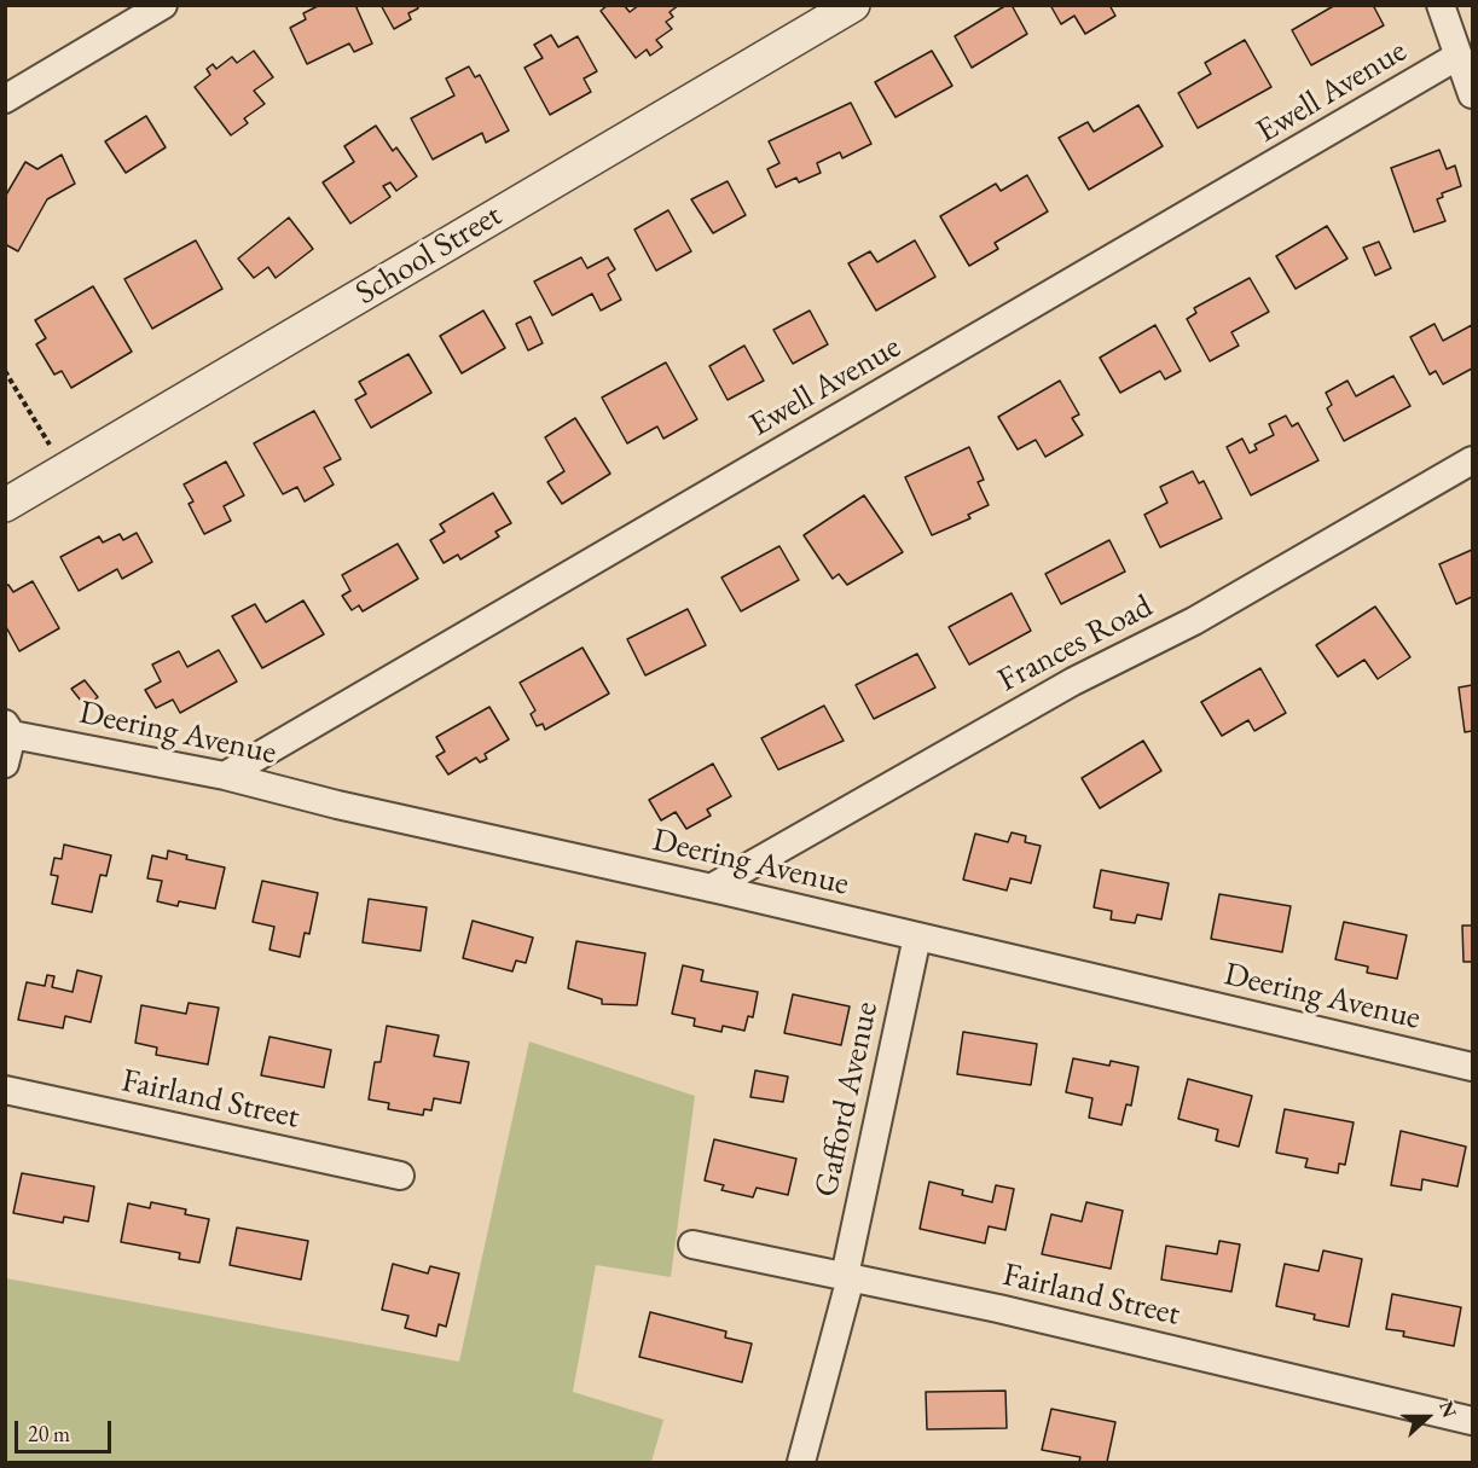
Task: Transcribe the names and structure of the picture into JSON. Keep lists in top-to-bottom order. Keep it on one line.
{"streets":{"street":["Ewell Avenue","School Street","Frances Road","Deering Avenue","Fairland Street","Gafford Avenue"]},"crossings":[["Ewell Avenue","Deering Avenue"],["Frances Road","Deering Avenue"],["Deering Avenue","Gafford Avenue"],["Fairland Street","Gafford Avenue"]],"scale_bar":"20 m","north":"right"}
